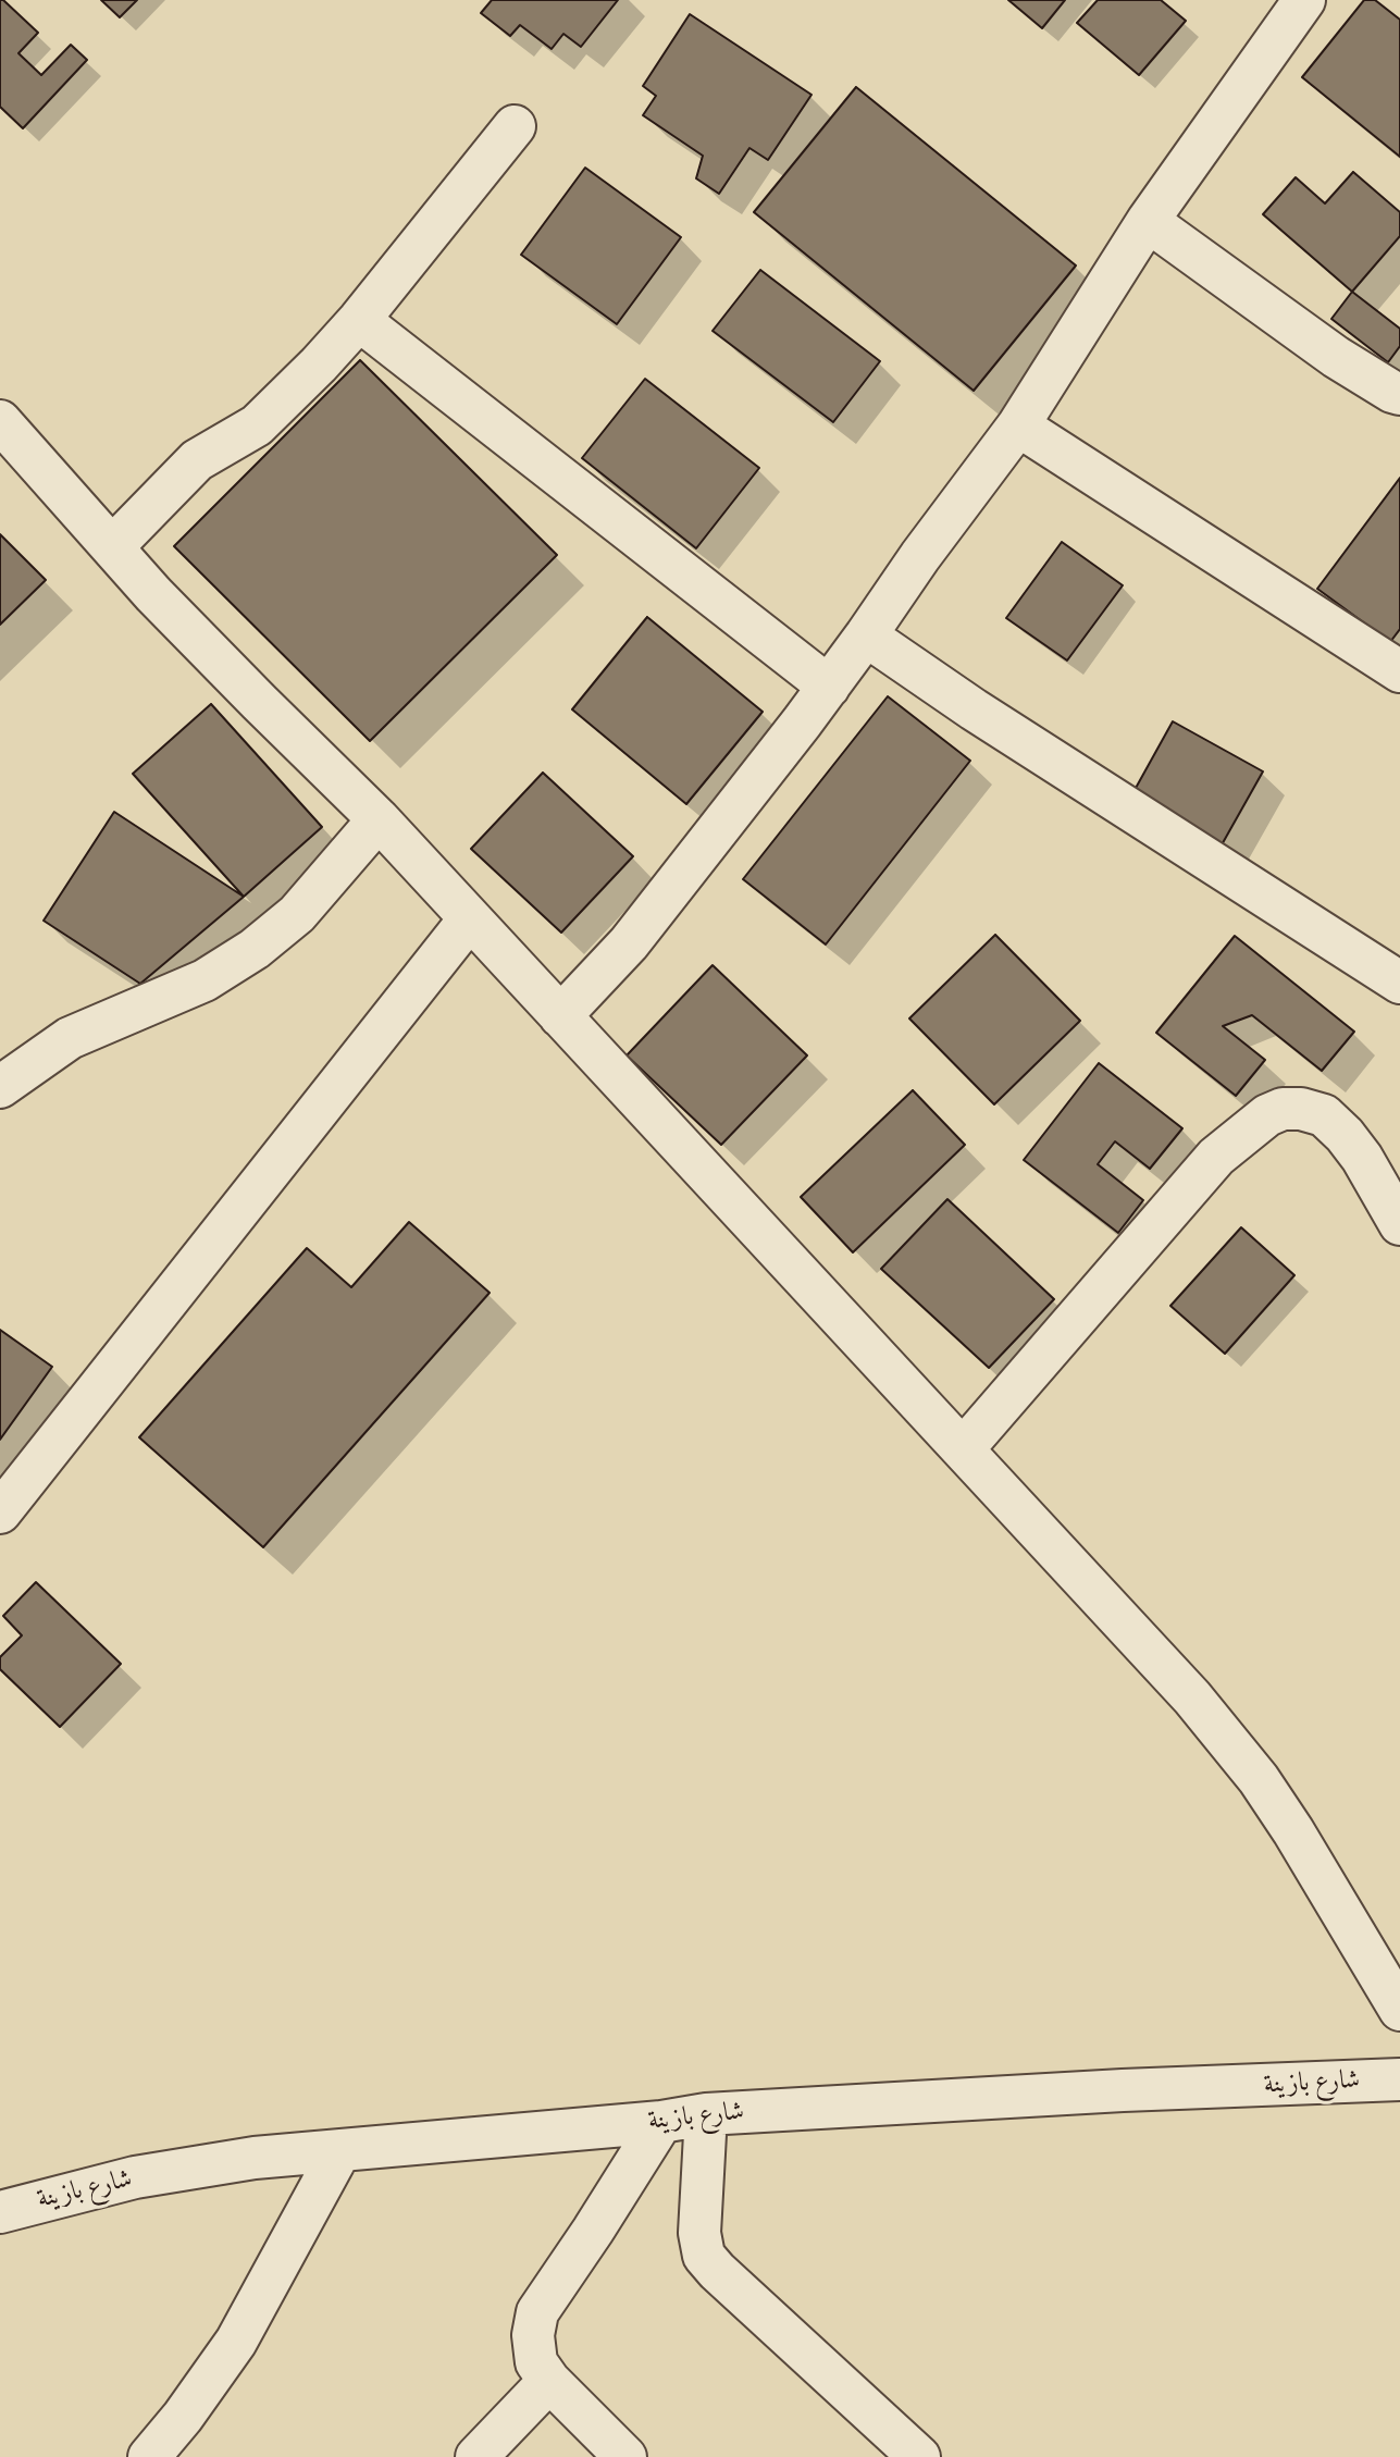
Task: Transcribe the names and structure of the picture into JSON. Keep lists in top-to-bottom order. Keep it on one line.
{"streets":{"street":["شارع بازينة"]}}
